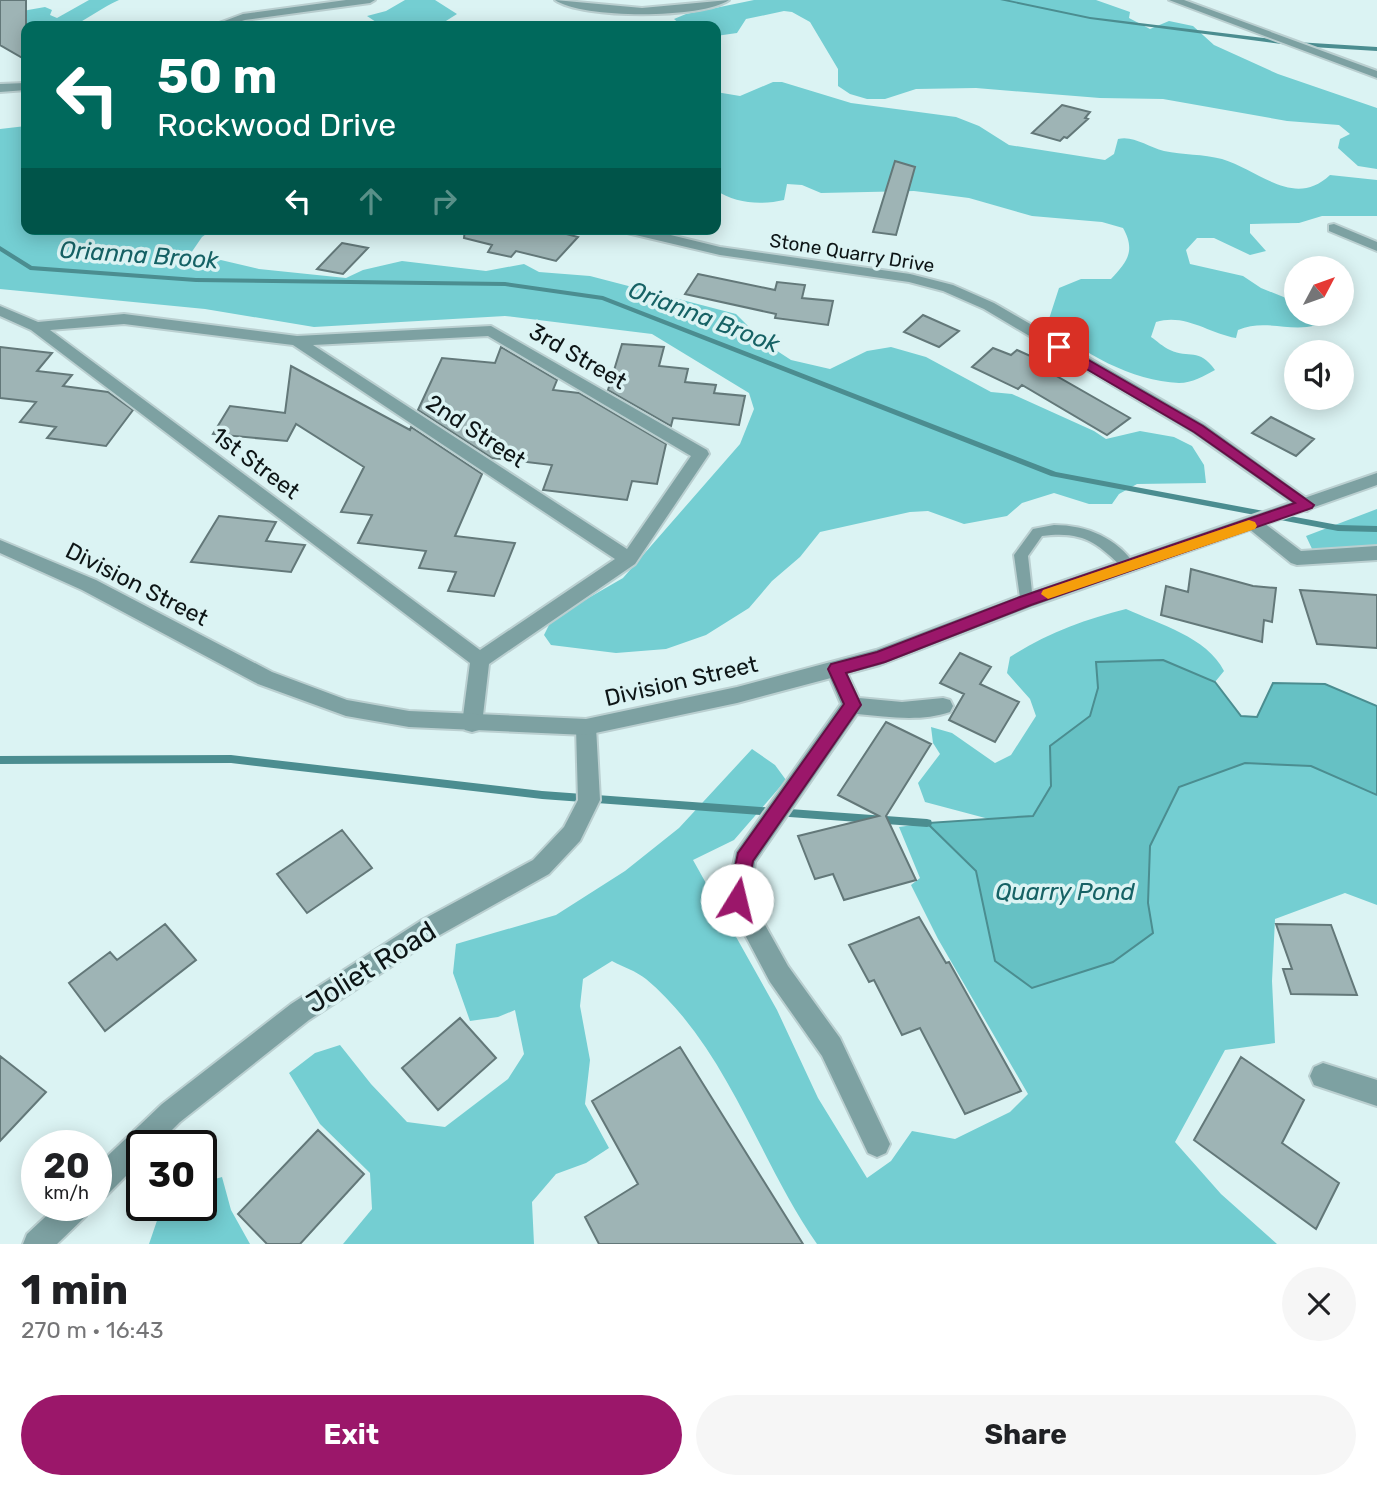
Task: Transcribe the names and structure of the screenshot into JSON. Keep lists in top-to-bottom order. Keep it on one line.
{"streets":{"street":["Stone Quarry Drive","3rd Street","2nd Street","1st Street","Division Street","Joliet Road"]},"crossings":[["Stone Quarry Drive","Division Street"],["3rd Street","2nd Street"],["Division Street","Joliet Road"]],"water":["Orianna Brook","Quarry Pond"],"north":"top right","page":{"turn":["50 m","Rockwood Drive"],"speed":"20 km/h","limit":"30","heading":["1 min","270 m · 16:43"],"buttons":["Exit","Share"]}}
